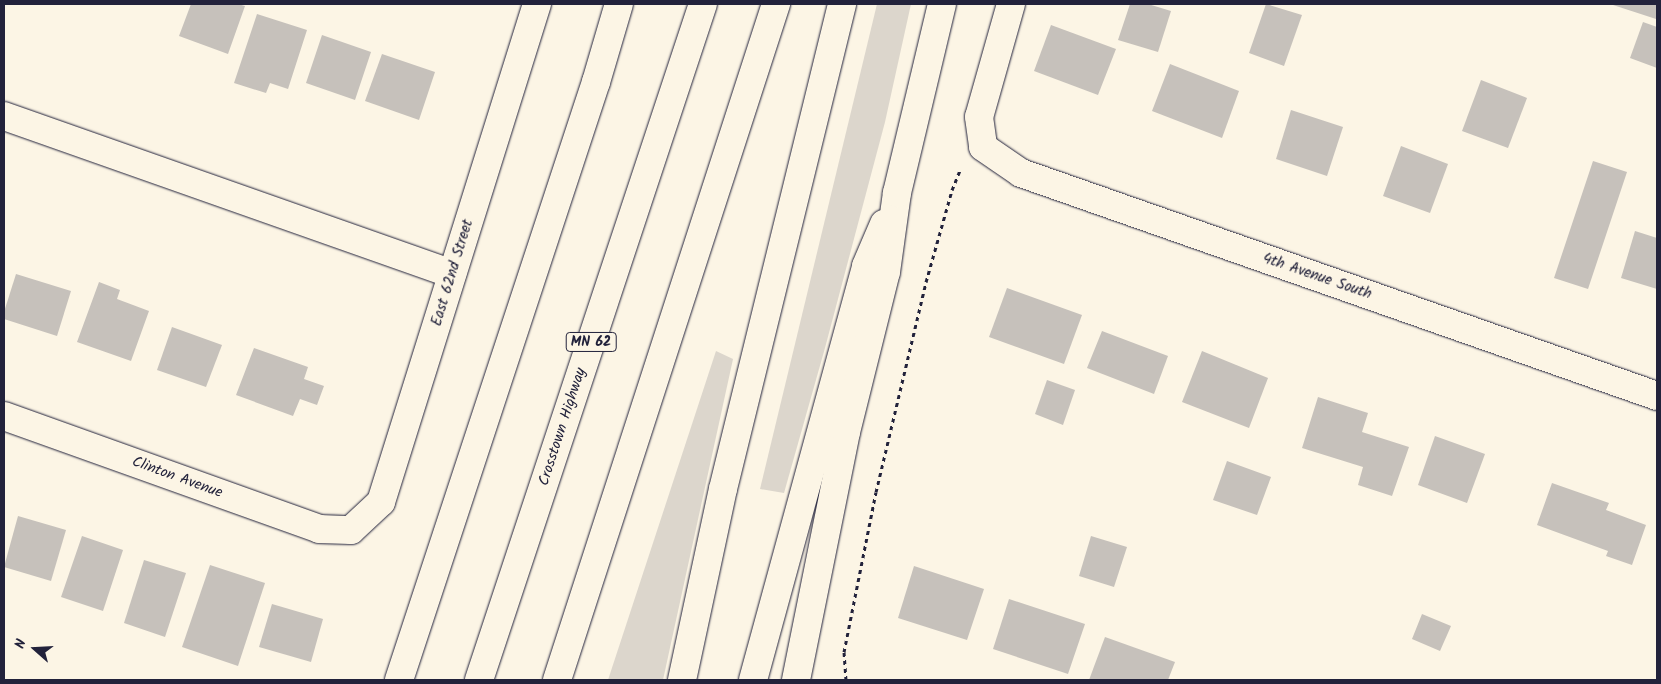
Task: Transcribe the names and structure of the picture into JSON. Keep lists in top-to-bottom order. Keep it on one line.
{"streets":{"main road":["East 62nd Street","4th Avenue South","MN 62","Crosstown Highway","Clinton Avenue"]},"crossings":[["East 62nd Street","Clinton Avenue"]],"north":"left"}
